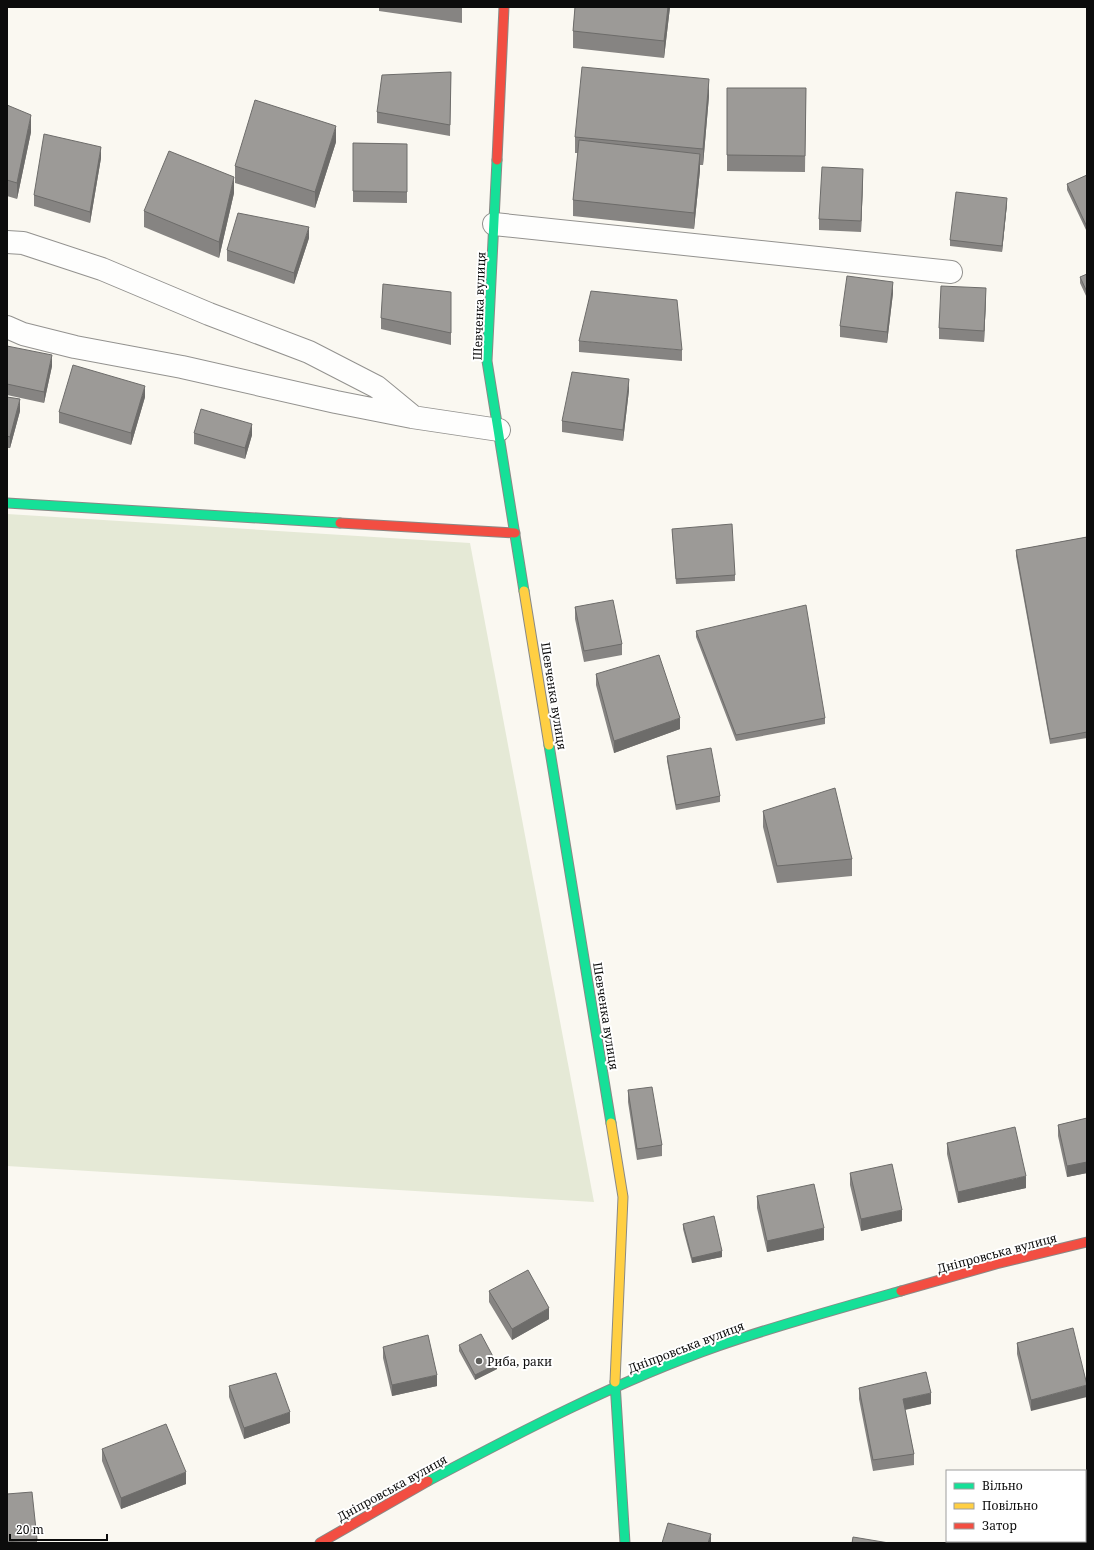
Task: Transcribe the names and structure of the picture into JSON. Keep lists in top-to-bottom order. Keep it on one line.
{"streets":{"main road":["Шевченка вулиця","Дніпровська вулиця"]},"crossings":[["Шевченка вулиця","Дніпровська вулиця"]],"places":["Риба, раки"],"legend":["Вільно","Повільно","Затор"],"scale_bar":"20 m"}
